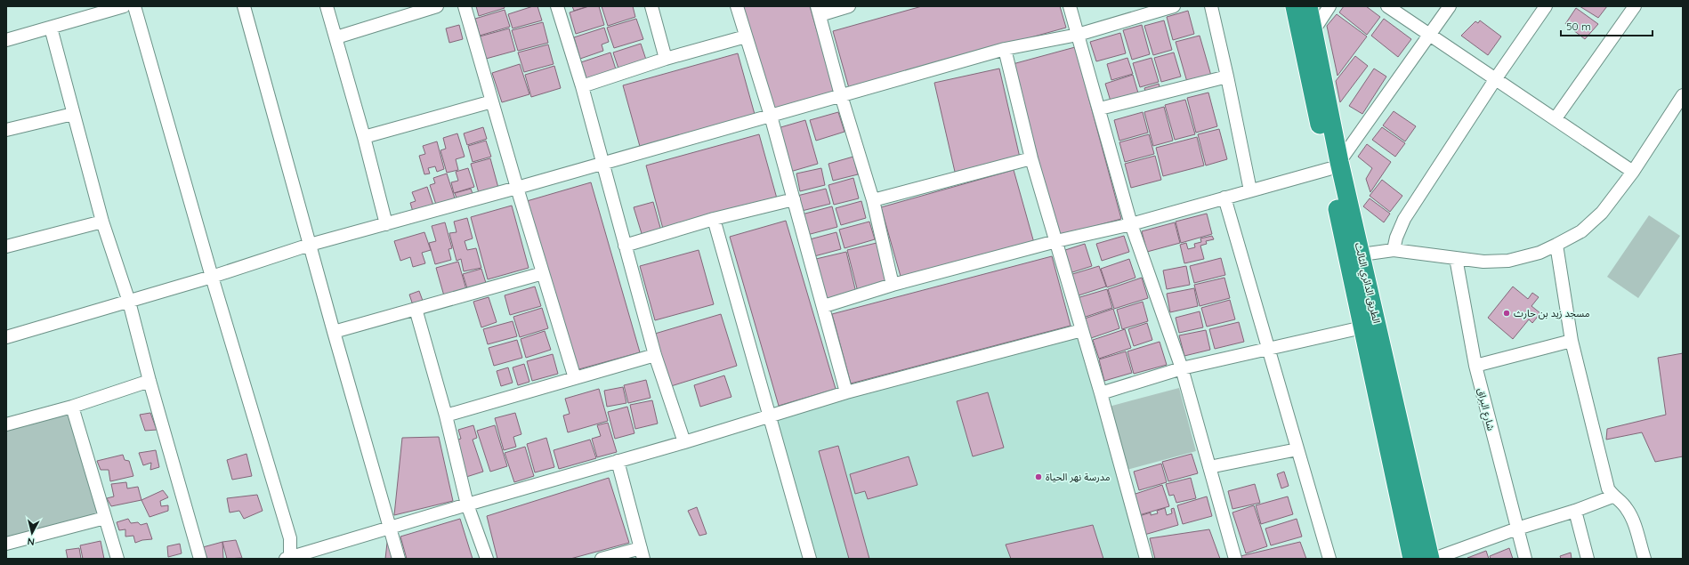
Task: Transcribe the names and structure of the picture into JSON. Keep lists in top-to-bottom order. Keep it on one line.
{"streets":{"highway":["الطريق الدائري الثالث"],"street":["شارع البراق"]},"places":["مسجد زيد بن حارث","مدرسة نهر الحياة"],"scale_bar":"50 m","north":"bottom"}
